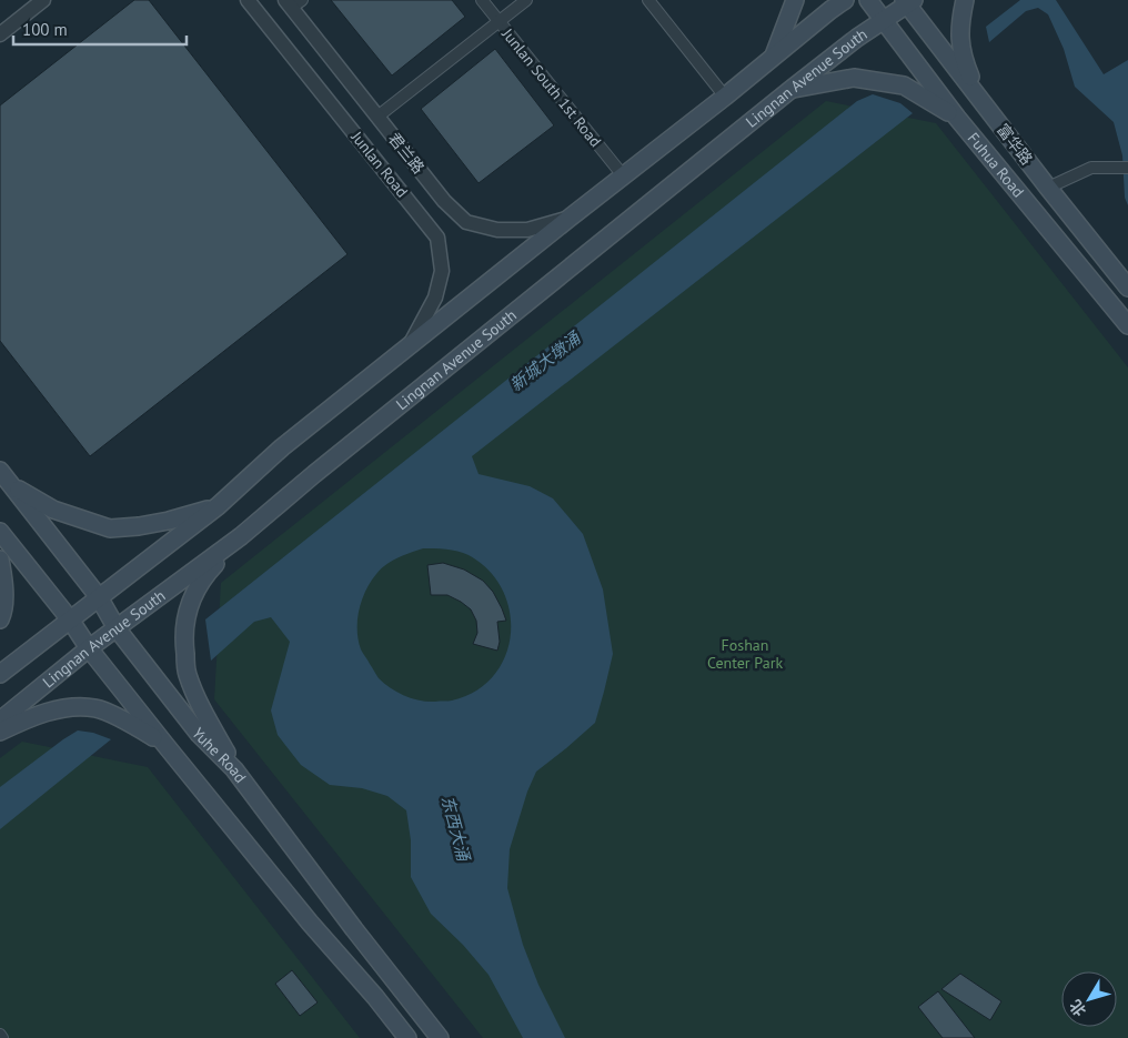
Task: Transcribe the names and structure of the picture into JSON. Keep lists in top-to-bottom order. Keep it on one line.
{"streets":{"main road":["Lingnan Avenue South","富华路","Fuhua Road","Yuhe Road"],"street":["Junlan South 1st Road","君兰路","Junlan Road"]},"crossings":[["Lingnan Avenue South","富华路"],["Lingnan Avenue South","Fuhua Road"],["Lingnan Avenue South","Yuhe Road"]],"water":["新城大墩涌","东西大涌"],"parks":["Foshan Center Park"],"scale_bar":"100 m","north":"bottom left"}
